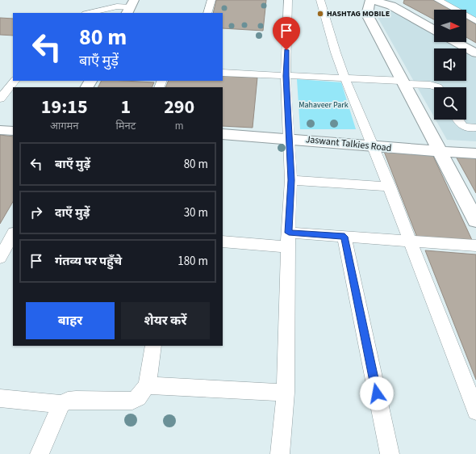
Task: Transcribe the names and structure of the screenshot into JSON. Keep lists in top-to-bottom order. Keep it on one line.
{"streets":{"street":["Jaswant Talkies Road"]},"parks":["Mahaveer Park"],"places":["HASHTAG MOBILE"],"north":"right","page":{"turn":["80 m","बाएँ मुड़ें"],"eta":["19:15","आगमन","1","मिनट","290","m"],"list":[{"name":"बाएँ मुड़ें","value":"80 m"},{"name":"दाएँ मुड़ें","value":"30 m"},{"name":"गंतव्य पर पहुँचे","value":"180 m"}],"buttons":["बाहर","शेयर करें"]}}
